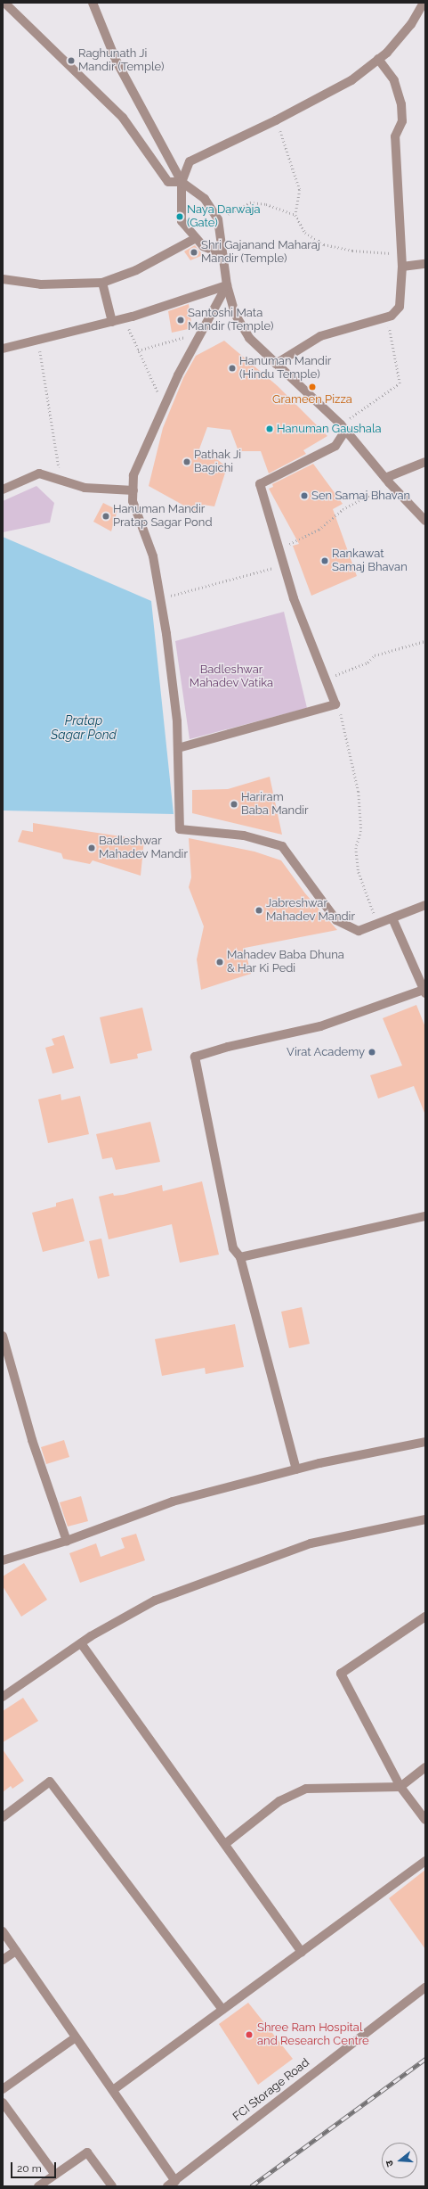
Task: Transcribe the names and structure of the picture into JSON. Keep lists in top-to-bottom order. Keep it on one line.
{"streets":{"street":["FCI Storage Road"]},"water":["Pratap Sagar Pond"],"parks":["Badleshwar Mahadev Vatika"],"places":["Raghunath Ji Mandir (Temple)","Naya Darwaja (Gate)","Shri Gajanand Maharaj Mandir (Temple)","Santoshi Mata Mandir (Temple)","Hanuman Mandir (Hindu Temple)","Grameen Pizza","Hanuman Gaushala","Pathak Ji Bagichi","Sen Samaj Bhavan","Hanuman Mandir Pratap Sagar Pond","Rankawat Samaj Bhavan","Hariram Baba Mandir","Badleshwar Mahadev Mandir","Jabreshwar Mahadev Mandir","Mahadev Baba Dhuna & Har Ki Pedi","Virat Academy","Shree Ram Hospital and Research Centre"],"scale_bar":"20 m","north":"left"}
